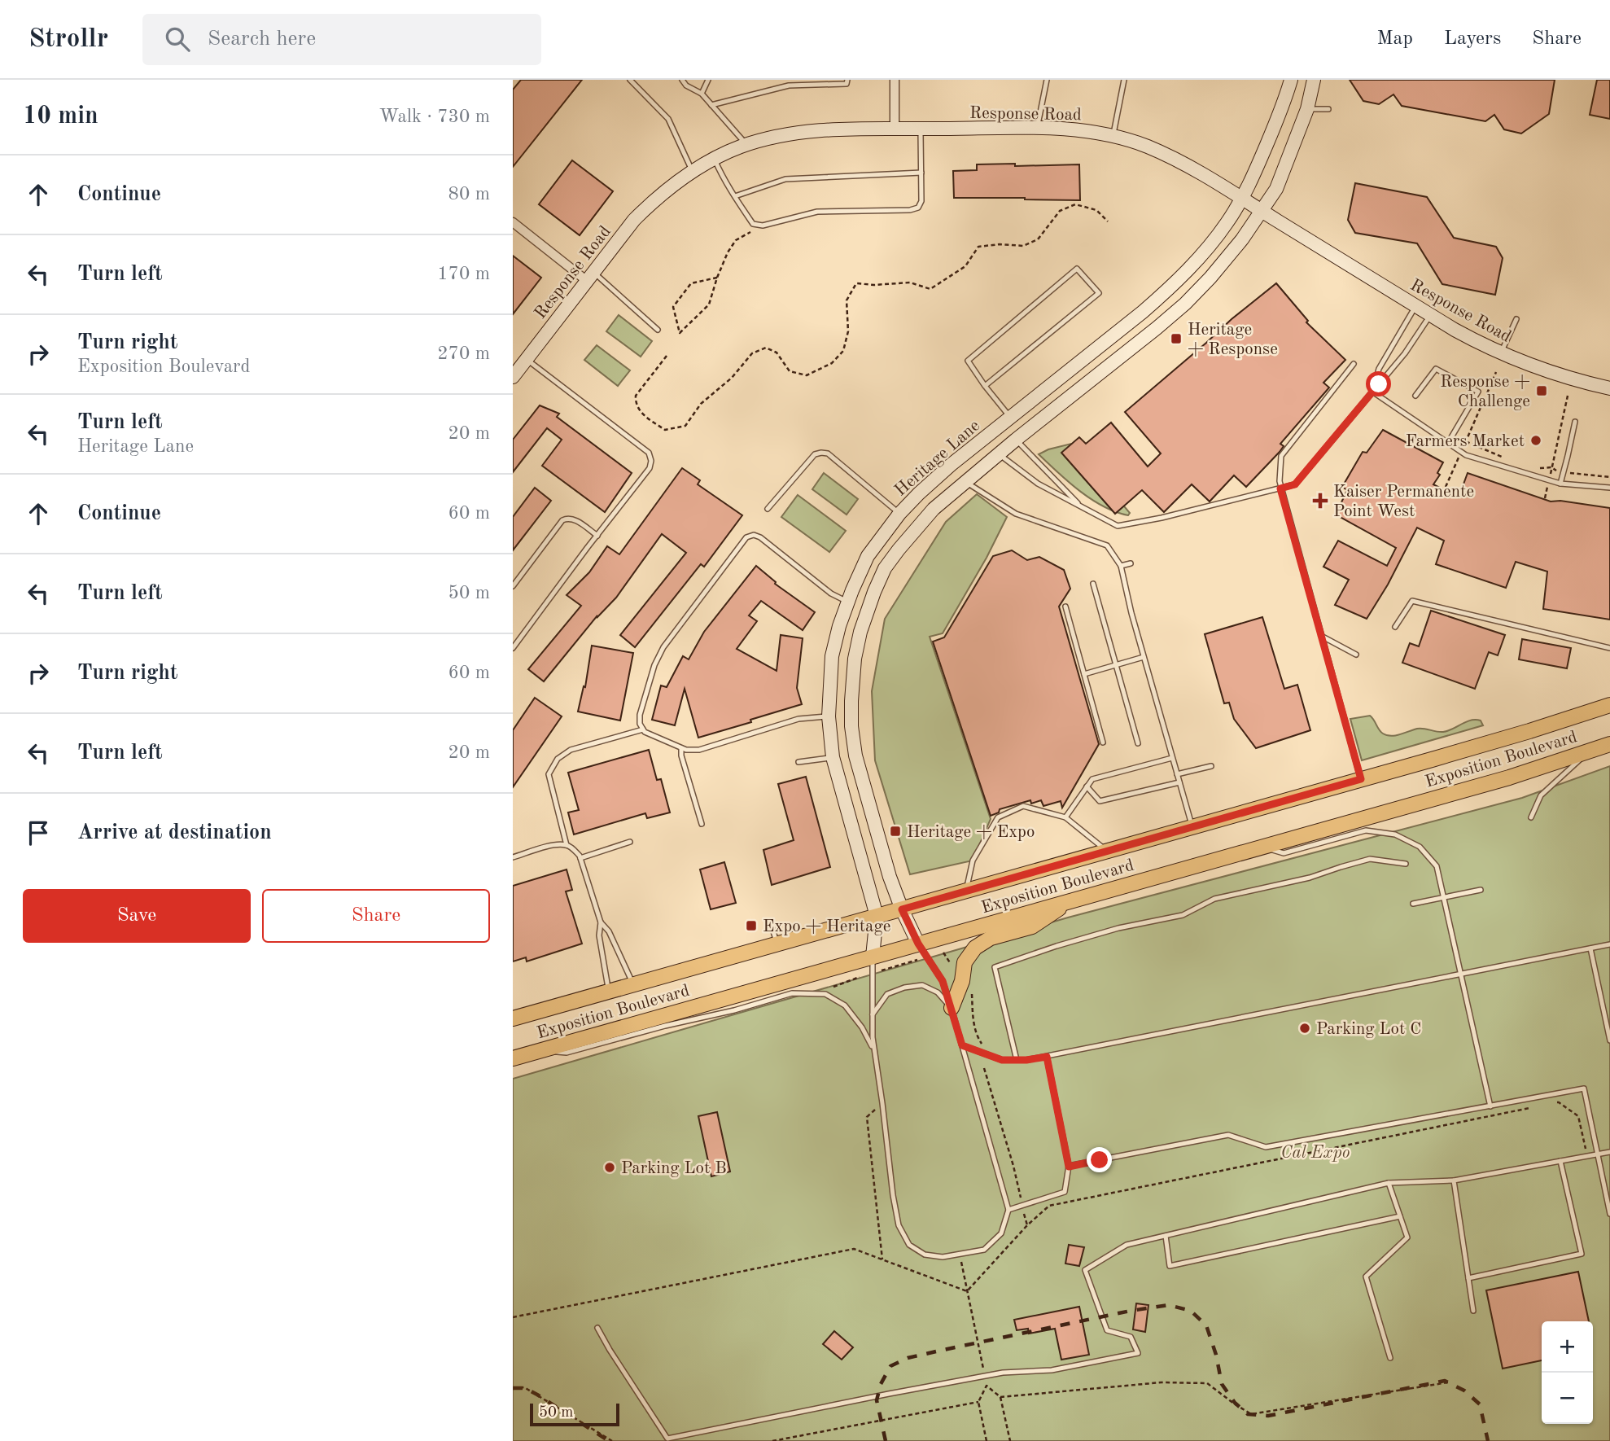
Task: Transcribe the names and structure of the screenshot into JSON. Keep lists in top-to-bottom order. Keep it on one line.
{"streets":{"main road":["Response Road","Heritage Lane","Exposition Boulevard"]},"crossings":[["Response Road","Heritage Lane"],["Heritage Lane","Exposition Boulevard"]],"parks":["Cal Expo"],"places":{"transit":["Heritage + Response","Response + Challenge","Heritage + Expo","Expo + Heritage"],"other":["Farmers Market","Parking Lot C","Parking Lot B"],"health":["Kaiser Permanente Point West"]},"scale_bar":"50 m","page":{"header":"Strollr","search":"Search here","nav":["Map","Layers","Share"],"heading":["10 min","Walk · 730 m"],"list":[["Continue","80 m"],["Turn left","170 m"],["Turn right","Exposition Boulevard","270 m"],["Turn left","Heritage Lane","20 m"],["Continue","60 m"],["Turn left","50 m"],["Turn right","60 m"],["Turn left","20 m"],"Arrive at destination"],"buttons":["Save","Share"],"map_buttons":["+","−"],"scale":"50 m"}}
